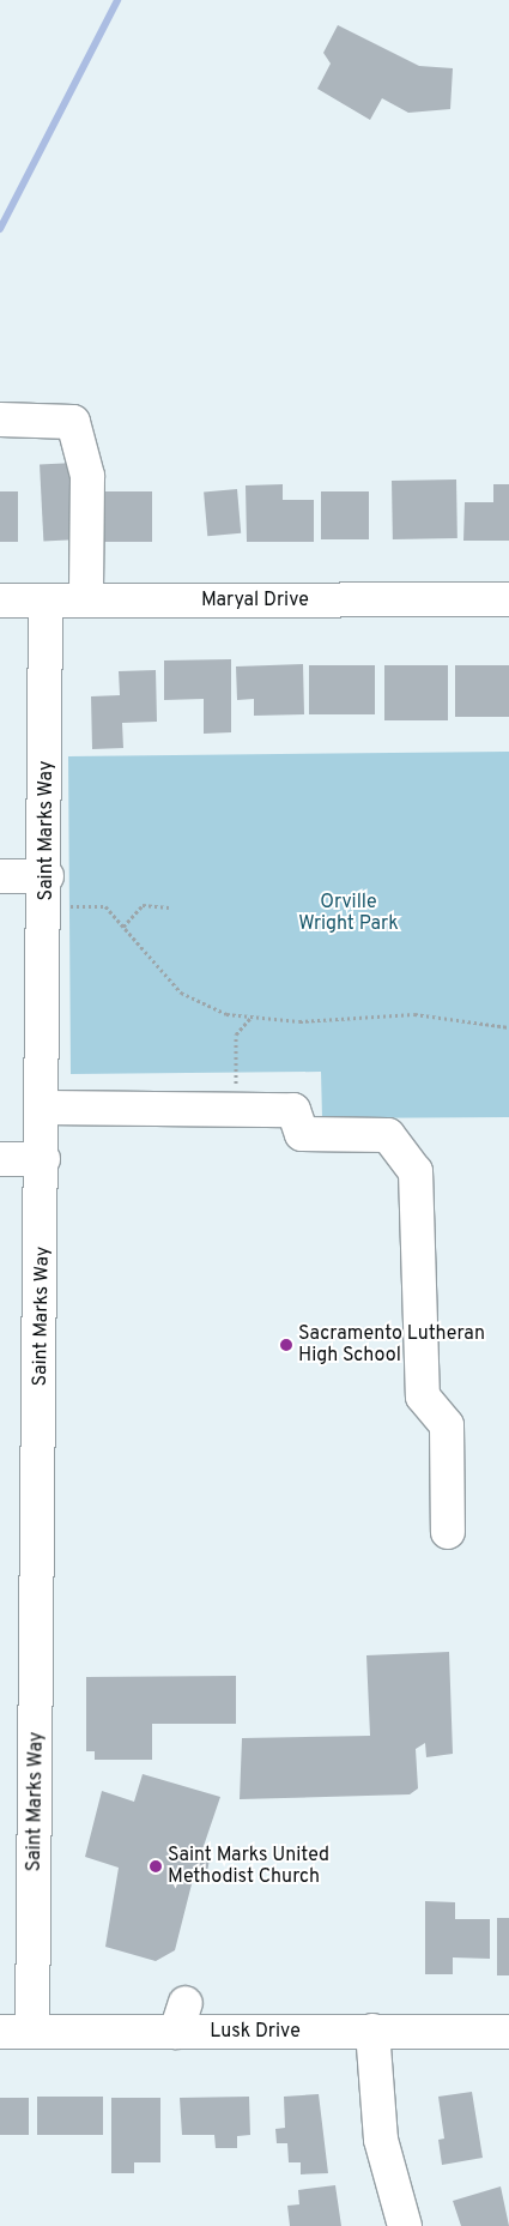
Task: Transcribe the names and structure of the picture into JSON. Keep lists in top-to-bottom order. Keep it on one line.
{"streets":{"street":["Maryal Drive","Saint Marks Way","Lusk Drive"]},"crossings":[["Maryal Drive","Saint Marks Way"],["Saint Marks Way","Lusk Drive"]],"parks":["Orville Wright Park"],"places":["Sacramento Lutheran High School","Saint Marks United Methodist Church"]}
